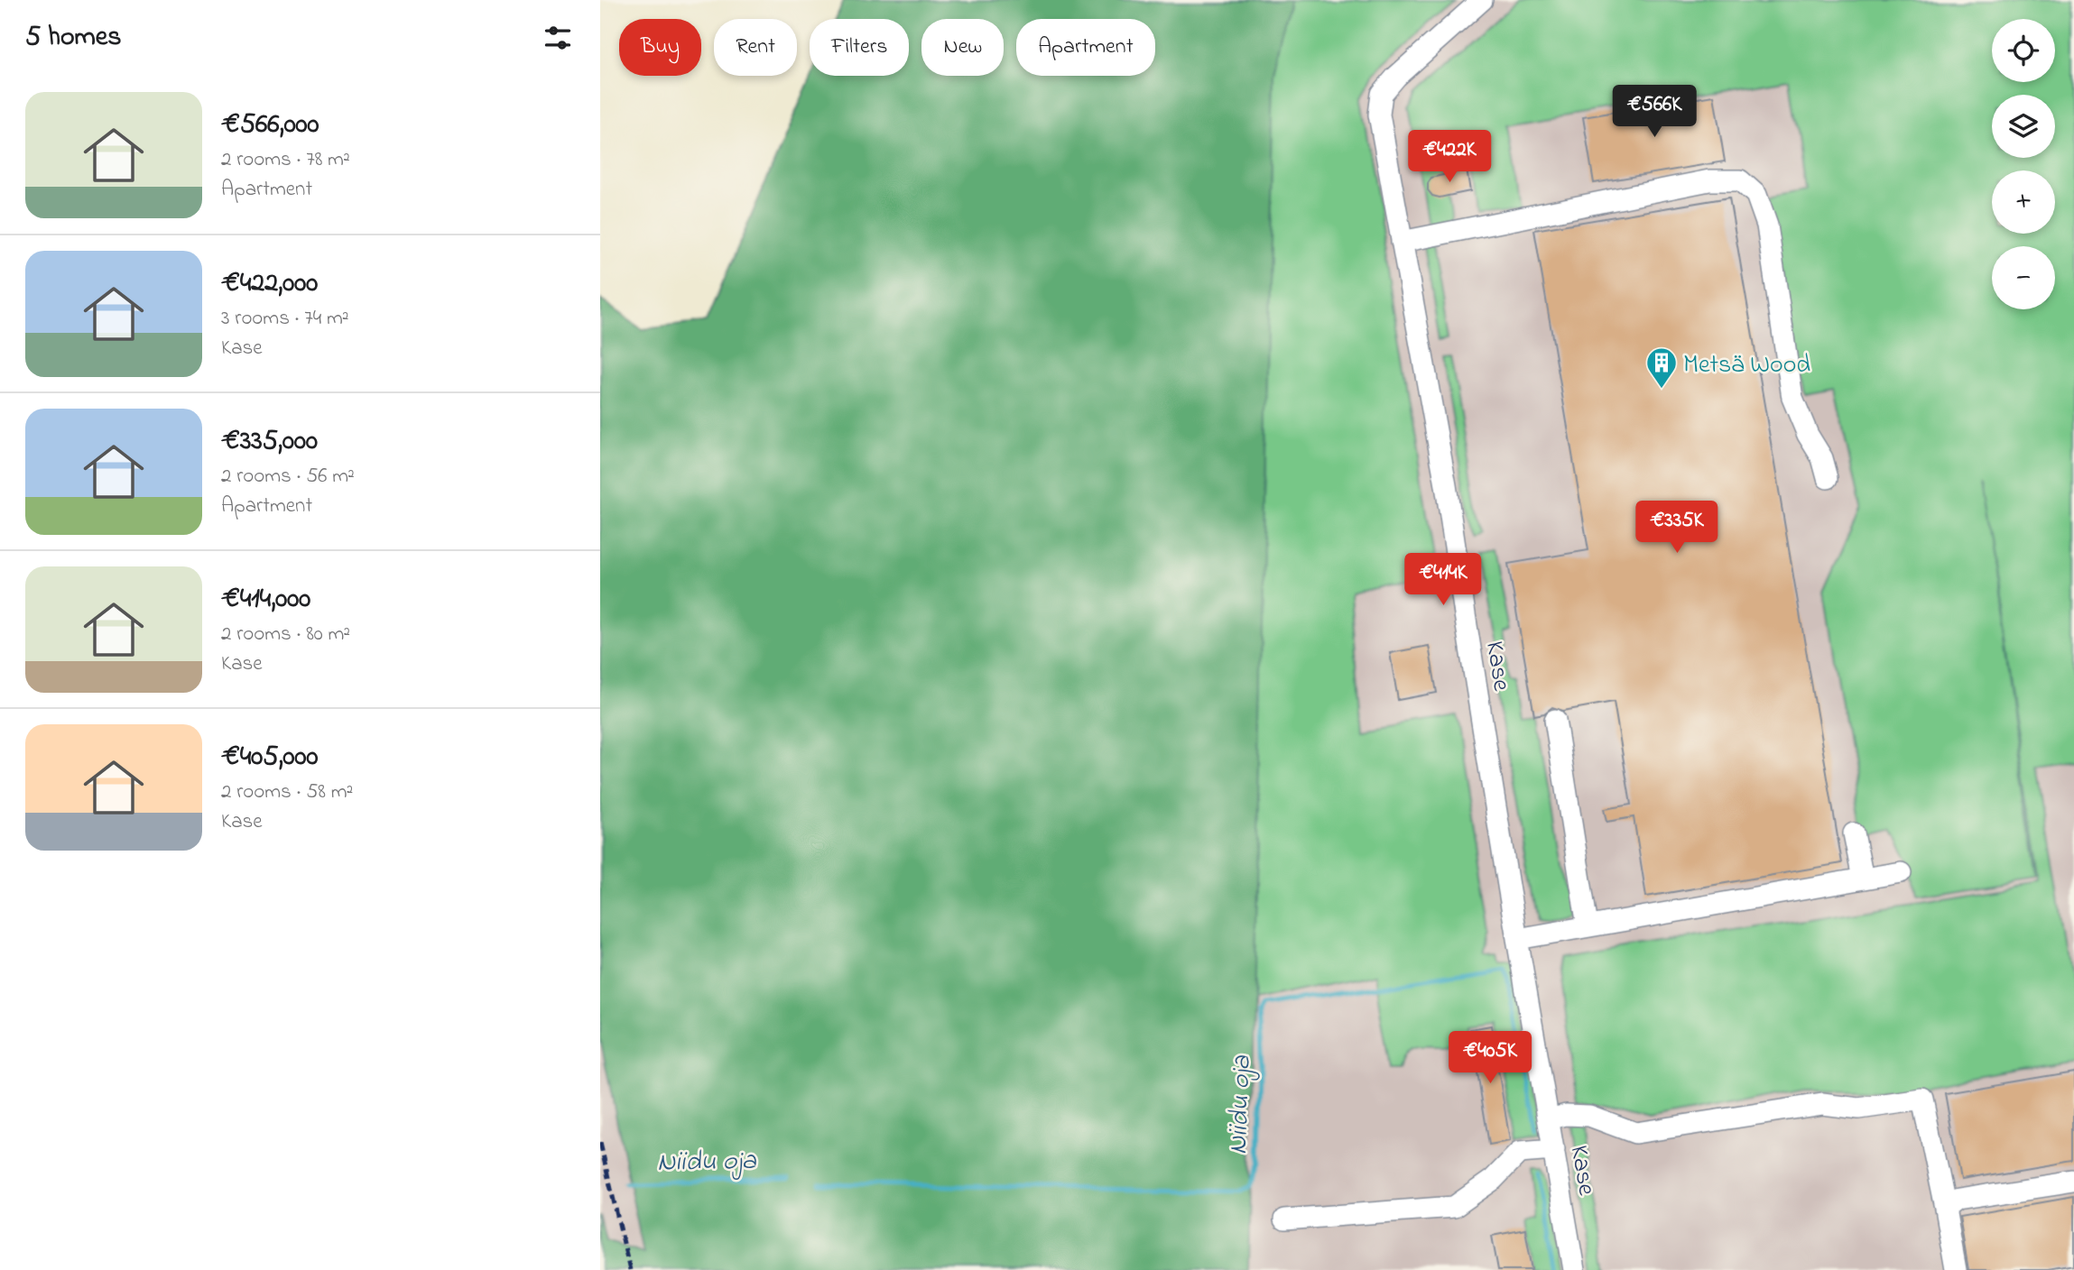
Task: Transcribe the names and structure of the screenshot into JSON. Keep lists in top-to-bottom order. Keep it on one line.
{"streets":{"street":["Kase"]},"water":["Niidu oja"],"places":{"building":["Metsä Wood"]},"page":{"heading":"5 homes","map_buttons":["+","−"],"chip":["Buy","Rent","Filters","New","Apartment"],"list":[{"name":"€566,000","note":"2 rooms · 78 m² · Apartment"},{"name":"€422,000","note":"3 rooms · 74 m² · Kase"},{"name":"€335,000","note":"2 rooms · 56 m² · Apartment"},{"name":"€414,000","note":"2 rooms · 80 m² · Kase"},{"name":"€405,000","note":"2 rooms · 58 m² · Kase"}],"price":["€566K","€422K","€335K","€414K","€405K"]}}
